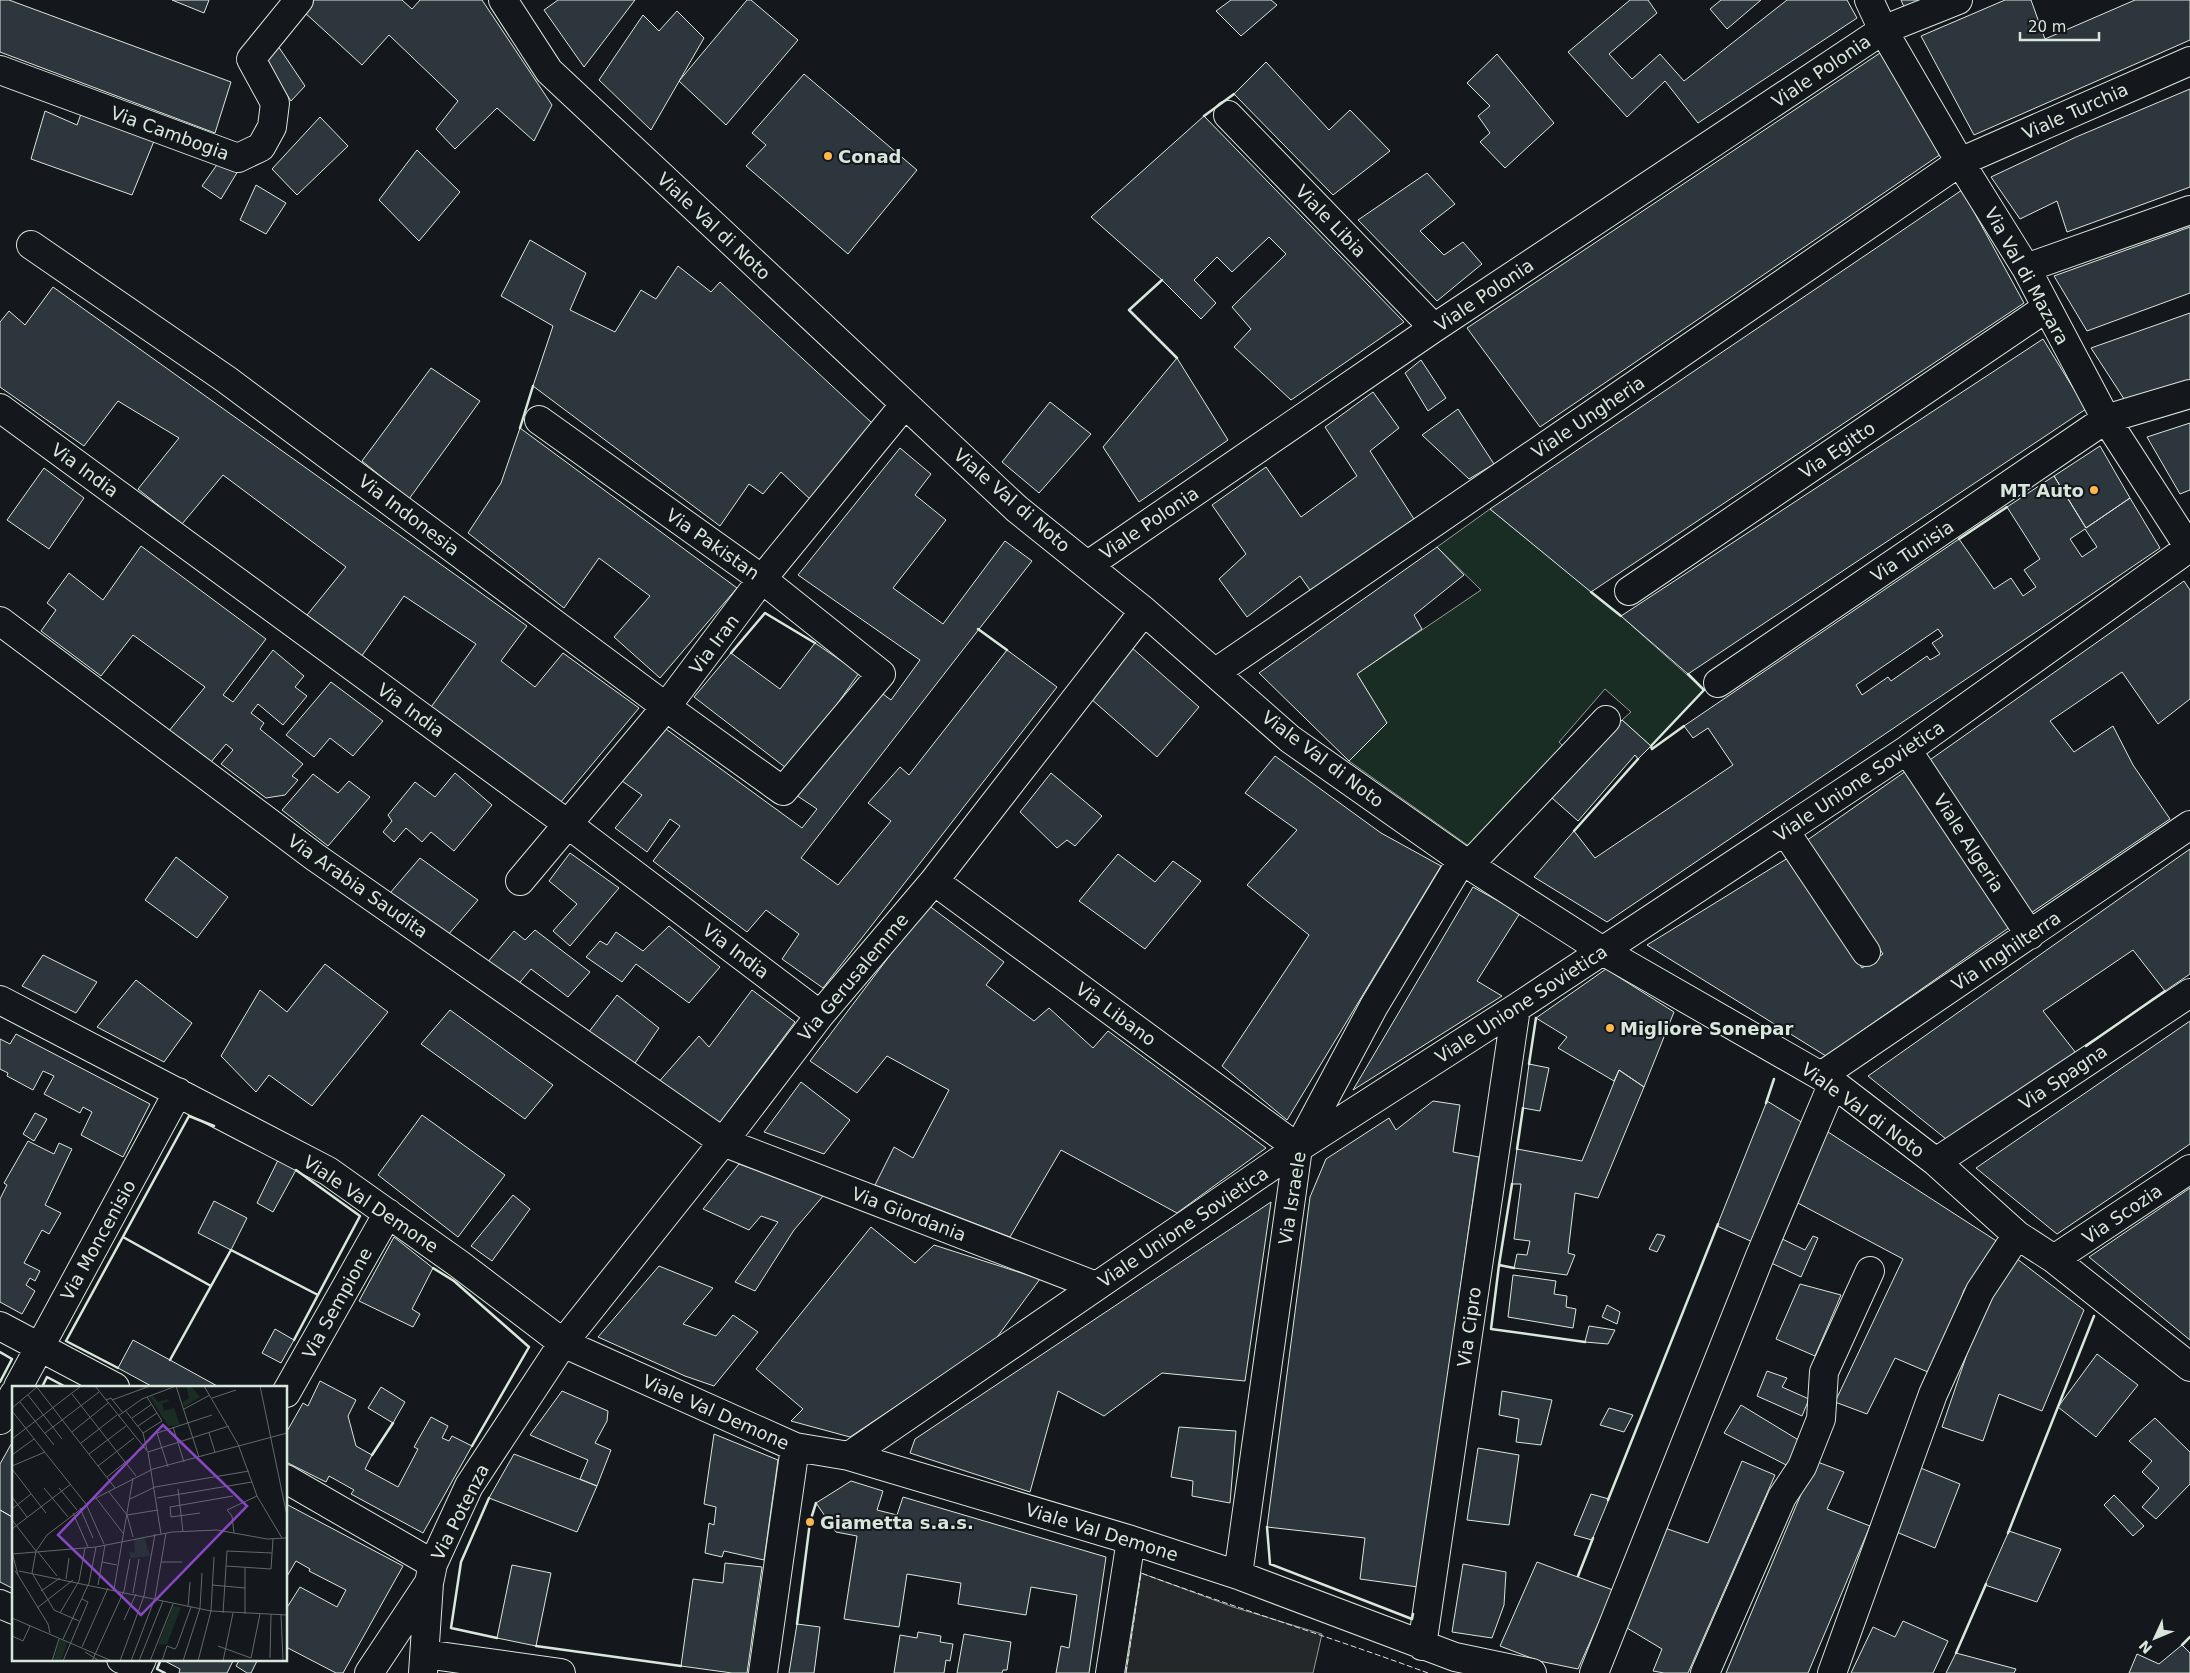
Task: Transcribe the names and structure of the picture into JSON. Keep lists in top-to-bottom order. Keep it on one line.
{"streets":{"street":["Viale Polonia","Viale Turchia","Via Cambogia","Viale Libia","Viale Val di Noto","Via Val di Mazara","Viale Ungheria","Via Egitto","Via India","Via Indonesia","Via Pakistan","Via Tunisia","Via Iran","Viale Unione Sovietica","Viale Algeria","Via Arabia Saudita","Via Inghilterra","Via Gerusalemme","Via Libano","Via Spagna","Via Israele","Viale Val Demone","Via Giordania","Via Scozia","Via Moncenisio","Via Sempione","Via Cipro","Via Potenza"]},"crossings":[["Viale Polonia","Viale Libia"],["Viale Polonia","Viale Val di Noto"],["Viale Polonia","Via Val di Mazara"],["Viale Turchia","Via Val di Mazara"],["Viale Turchia","Viale Ungheria"],["Viale Val di Noto","Viale Ungheria"],["Viale Val di Noto","Via Iran"],["Viale Val di Noto","Viale Unione Sovietica"],["Viale Val di Noto","Via Inghilterra"],["Viale Val di Noto","Via Gerusalemme"],["Viale Val di Noto","Via Spagna"],["Viale Val di Noto","Via Israele"],["Viale Val di Noto","Via Scozia"],["Via Val di Mazara","Viale Ungheria"],["Via Val di Mazara","Via Egitto"],["Via Val di Mazara","Via Tunisia"],["Via Val di Mazara","Viale Unione Sovietica"],["Via India","Via Iran"],["Via India","Via Gerusalemme"],["Via Indonesia","Via Pakistan"],["Via Indonesia","Via Iran"],["Via Pakistan","Via Iran"],["Viale Unione Sovietica","Viale Algeria"],["Viale Unione Sovietica","Via Libano"],["Viale Unione Sovietica","Via Israele"],["Viale Unione Sovietica","Viale Val Demone"],["Viale Unione Sovietica","Via Giordania"],["Viale Unione Sovietica","Via Cipro"],["Viale Algeria","Via Inghilterra"],["Via Arabia Saudita","Via Gerusalemme"],["Via Arabia Saudita","Via Giordania"],["Via Gerusalemme","Via Libano"],["Via Gerusalemme","Viale Val Demone"],["Via Gerusalemme","Via Giordania"],["Via Gerusalemme","Via Potenza"],["Via Libano","Via Israele"],["Via Israele","Viale Val Demone"],["Viale Val Demone","Via Moncenisio"],["Viale Val Demone","Via Sempione"],["Viale Val Demone","Via Cipro"],["Viale Val Demone","Via Potenza"]],"places":["Conad","MT Auto","Migliore Sonepar","Giametta s.a.s."],"scale_bar":"20 m","north":"bottom left"}
